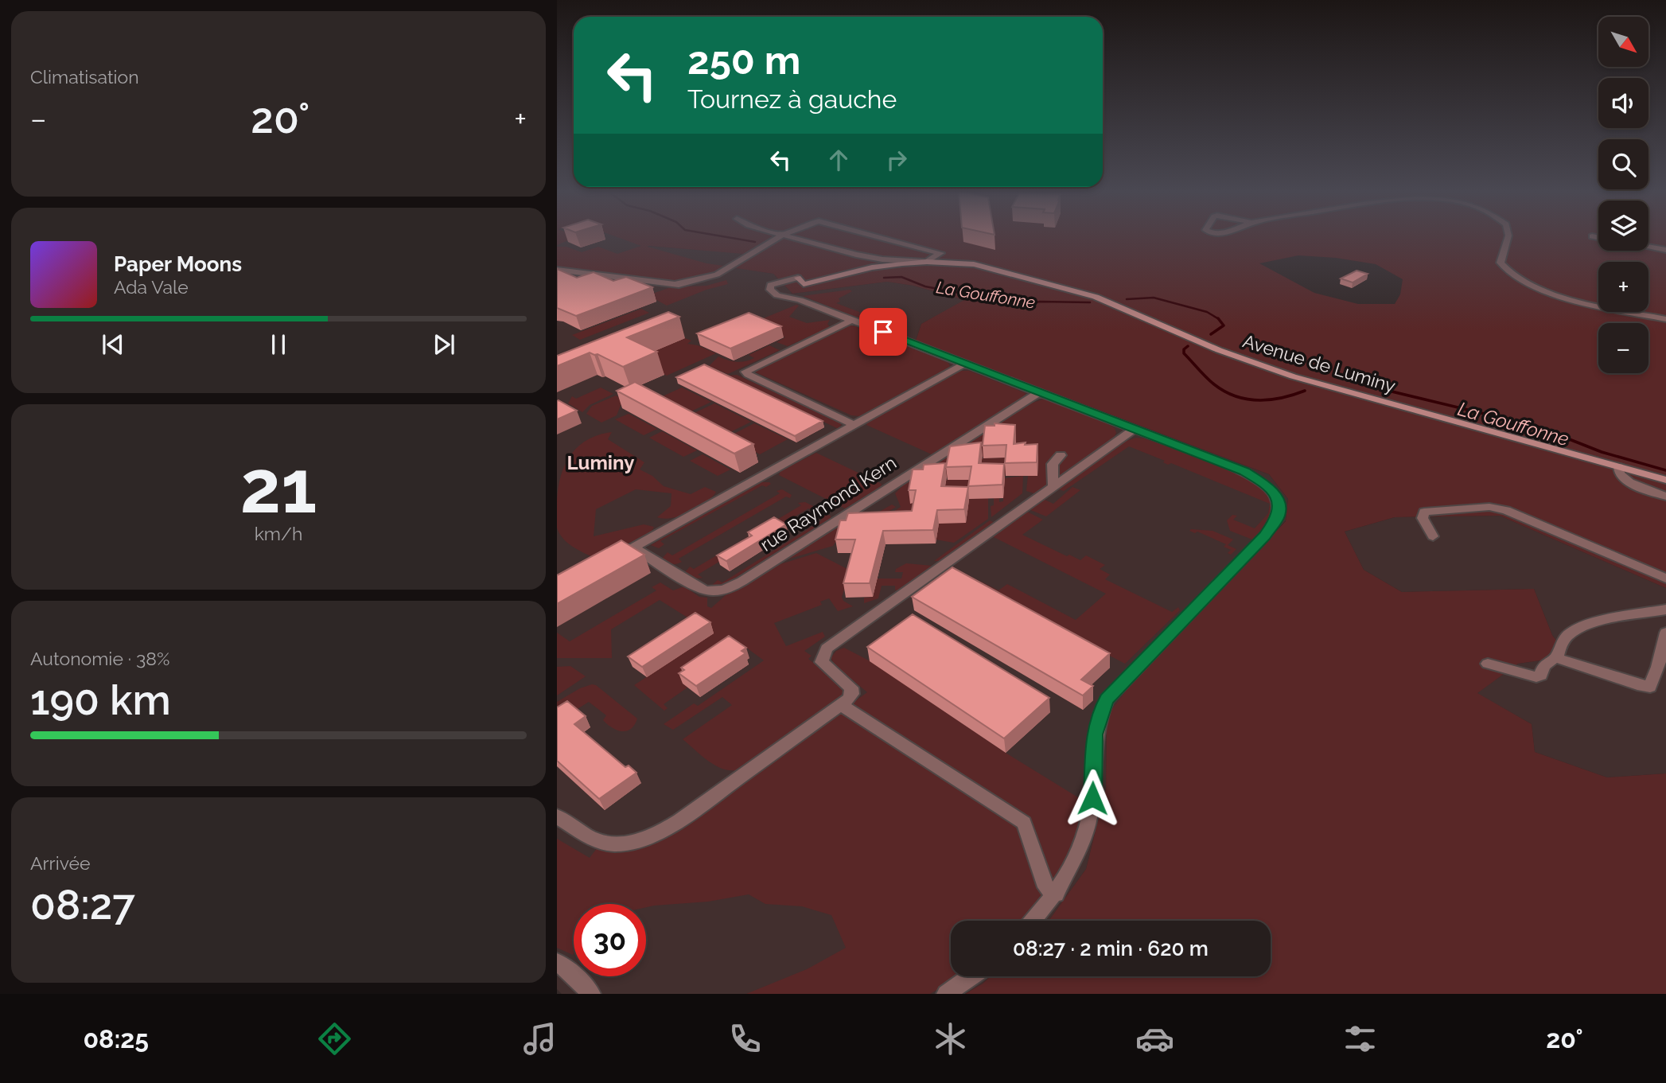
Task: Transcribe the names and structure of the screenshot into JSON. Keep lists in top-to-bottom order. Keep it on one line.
{"streets":{"street":["Avenue de Luminy","rue Raymond Kern"]},"districts":["Luminy"],"water":["La Gouffonne"],"north":"bottom right","page":{"tile":["Climatisation",["21","km/h"],["Autonomie · 38%","190 km"],["Arrivée","08:27"]],"map_buttons":["+","−"],"turn":["250 m","Tournez à gauche"],"heat":["−","20°","+"],"song":["Paper Moons","Ada Vale"],"limit":"30","trip":"08:27 · 2 min · 620 m","tabs":["08:25","20°"]}}
